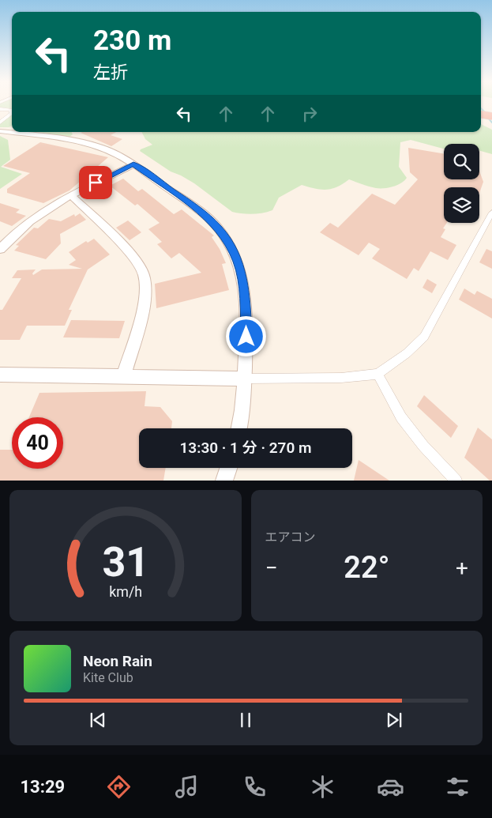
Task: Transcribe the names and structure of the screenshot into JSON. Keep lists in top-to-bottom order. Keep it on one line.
{"page":{"turn":["230 m","左折"],"limit":"40","trip":"13:30 · 1 分 · 270 m","tile":"エアコン","heat":["−","22°","+"],"song":["Neon Rain","Kite Club"],"tabs":"13:29","gauge":["31","km/h"]}}
